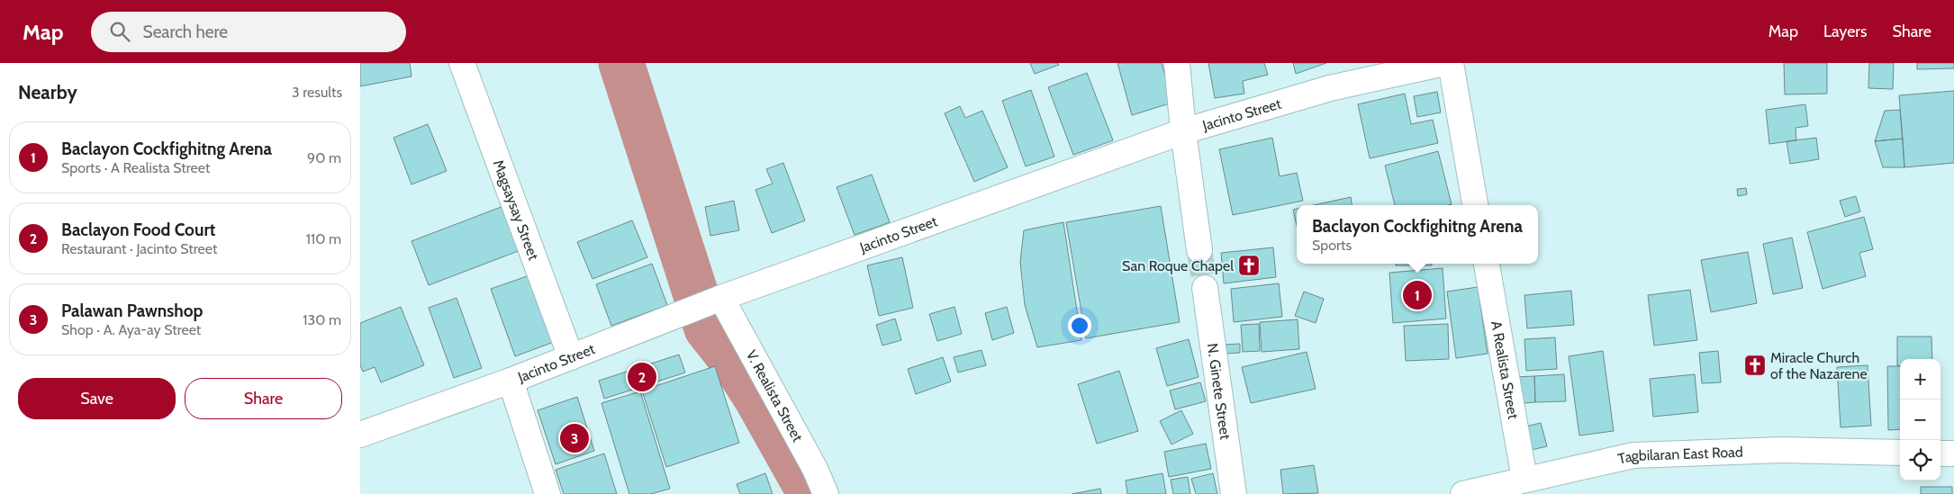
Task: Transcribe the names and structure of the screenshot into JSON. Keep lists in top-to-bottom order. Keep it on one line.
{"streets":{"street":["Jacinto Street","Magsaysay Street","A Realista Street","N. Ginete Street","V. Realista Street","Tagbilaran East Road"]},"crossings":[["Jacinto Street","Magsaysay Street"],["Jacinto Street","V. Realista Street"],["A Realista Street","Tagbilaran East Road"]],"places":{"church":["San Roque Chapel","Miracle Church of the Nazarene"]},"page":{"header":"Map","search":"Search here","nav":["Map","Layers","Share"],"heading":["Nearby","3 results"],"list":[{"mark":"1","name":"Baclayon Cockfighitng Arena","note":"Sports · A Realista Street","value":"90 m"},{"mark":"2","name":"Baclayon Food Court","note":"Restaurant · Jacinto Street","value":"110 m"},{"mark":"3","name":"Palawan Pawnshop","note":"Shop · A. Aya-ay Street","value":"130 m"}],"popup":["Baclayon Cockfighitng Arena","Sports"],"pins":["1","2","3"],"map_buttons":["+","−"],"buttons":["Save","Share"]}}
